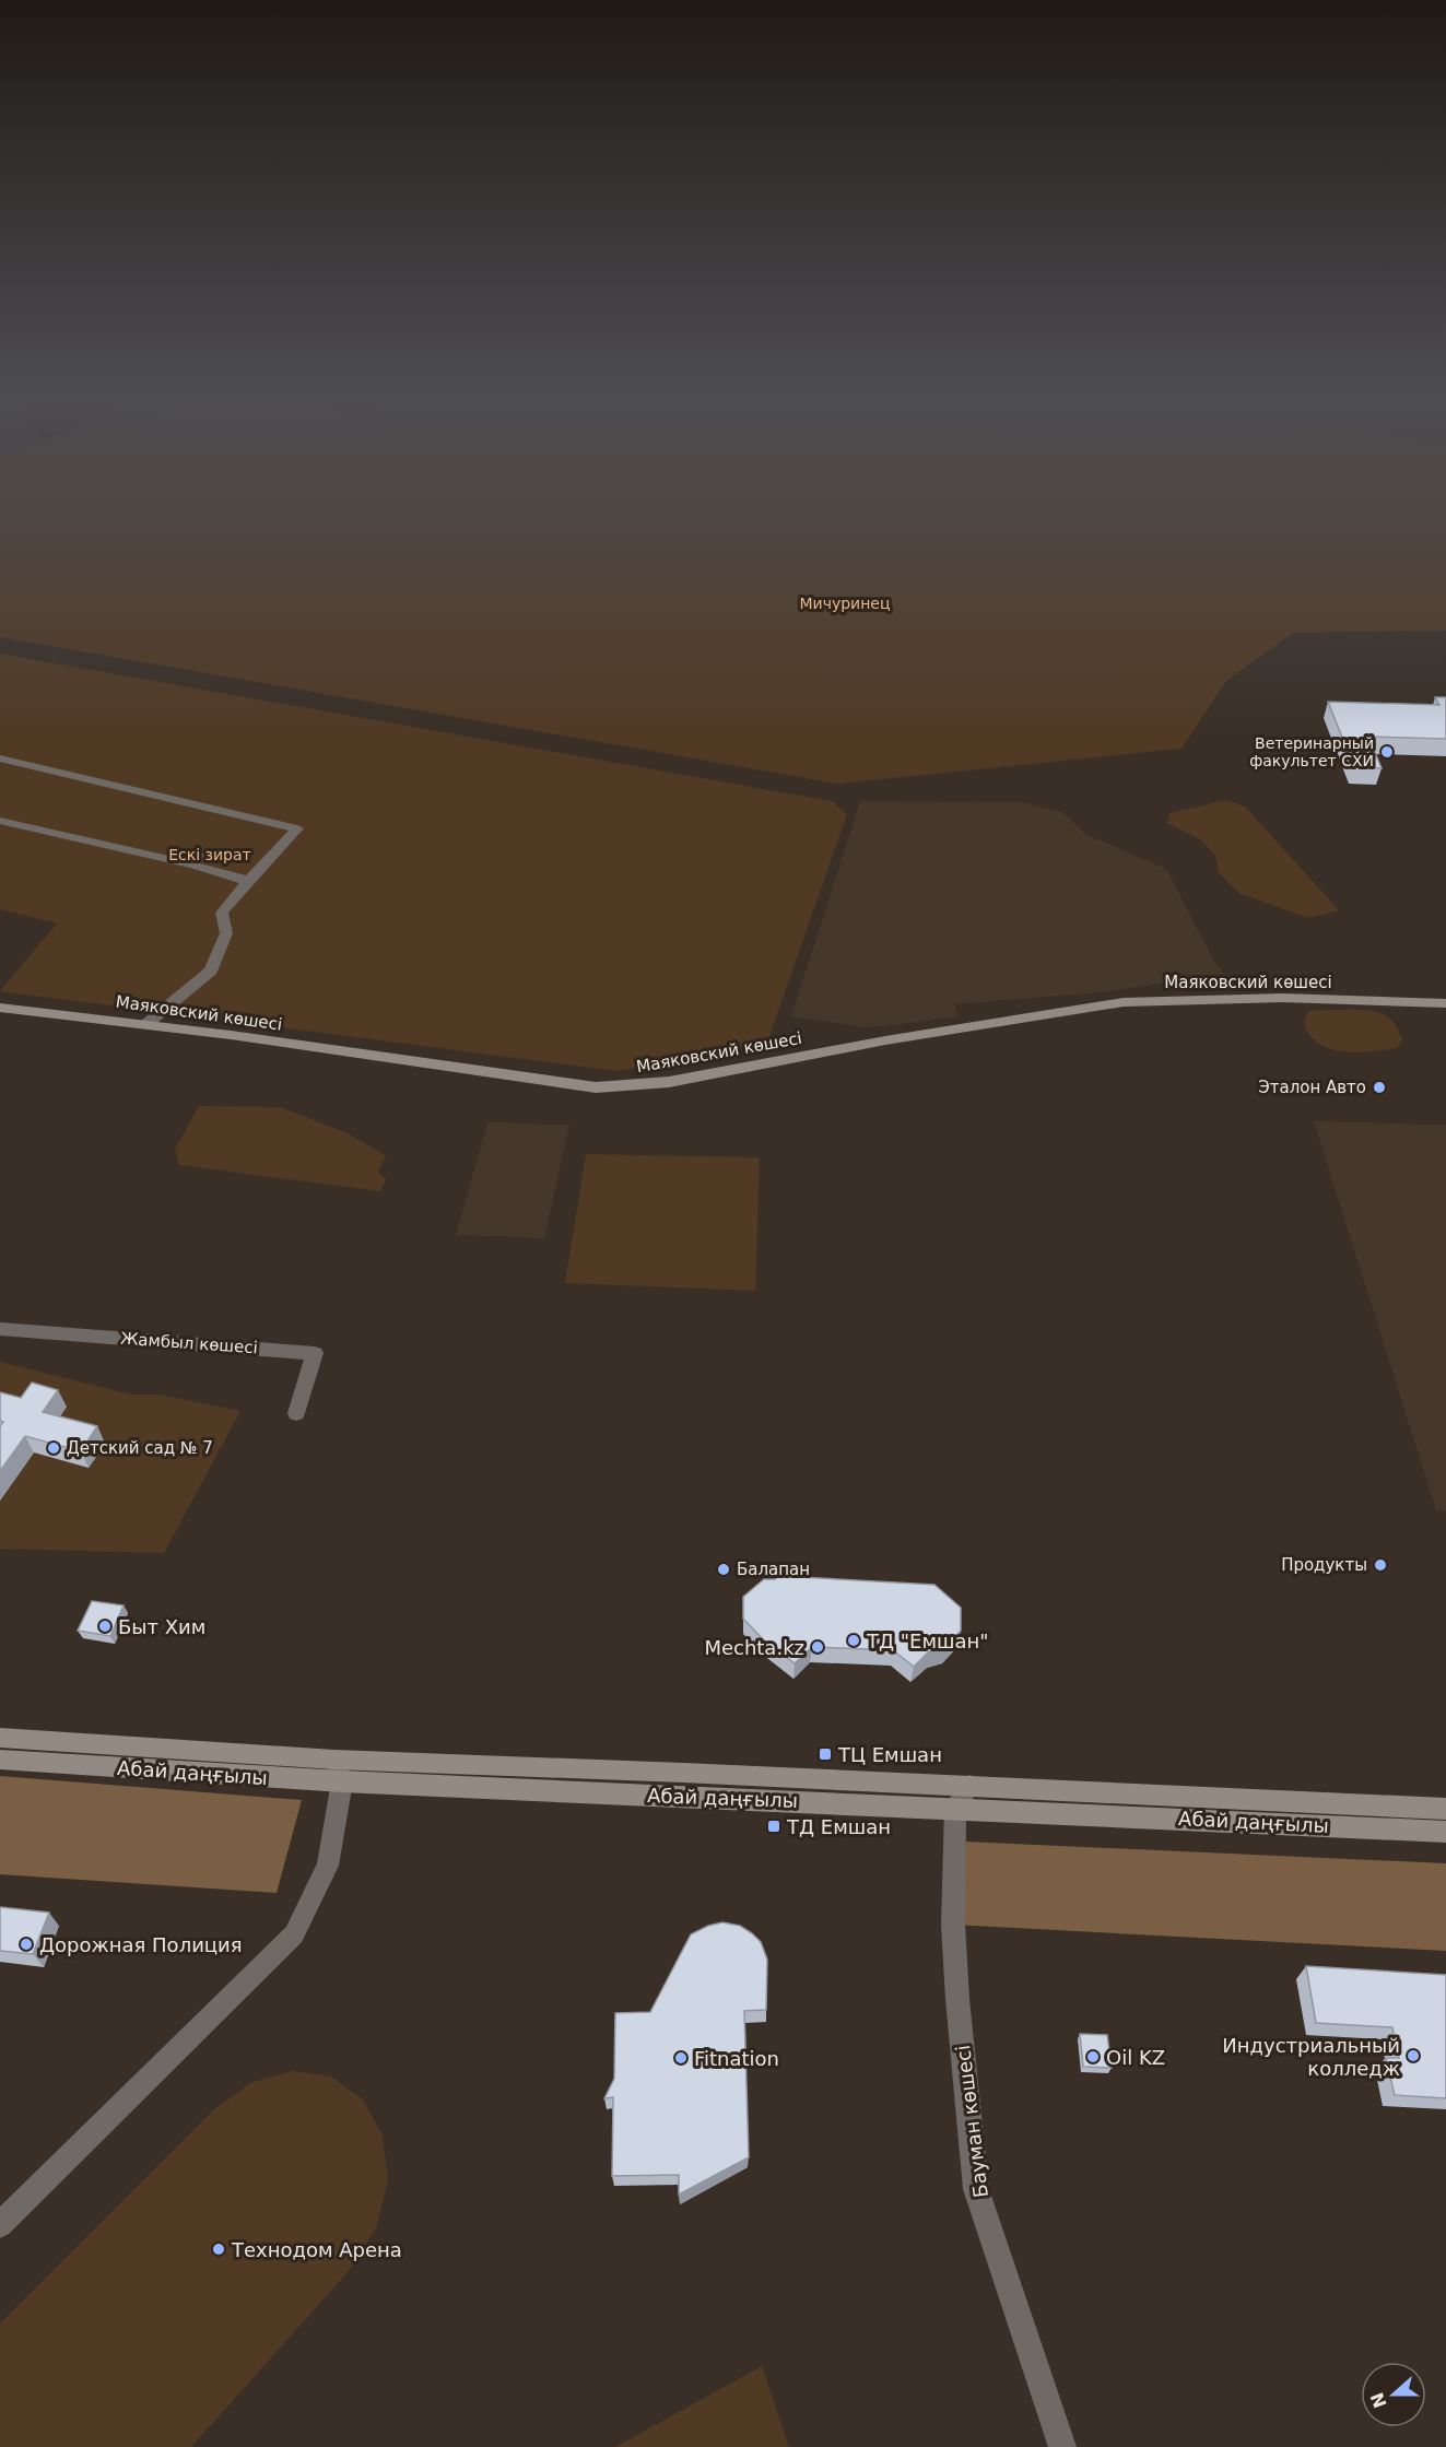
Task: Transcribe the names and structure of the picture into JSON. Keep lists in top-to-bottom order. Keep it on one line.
{"streets":{"main road":["Маяковский көшесі","Абай даңғылы"],"street":["Жамбыл көшесі","Бауман көшесі"]},"crossings":[["Абай даңғылы","Бауман көшесі"]],"parks":["Мичуринец","Ескі зират"],"places":{"other":["Ветеринарный факультет СХИ","Эталон Авто","Детский сад № 7","Продукты","Балапан","Быт Хим","ТД \"Емшан\"","Mechta.kz","Дорожная Полиция","Индустриальный колледж","Oil KZ","Fitnation","Технодом Арена"],"transit":["ТЦ Емшан","ТД Емшан"]},"north":"left"}
